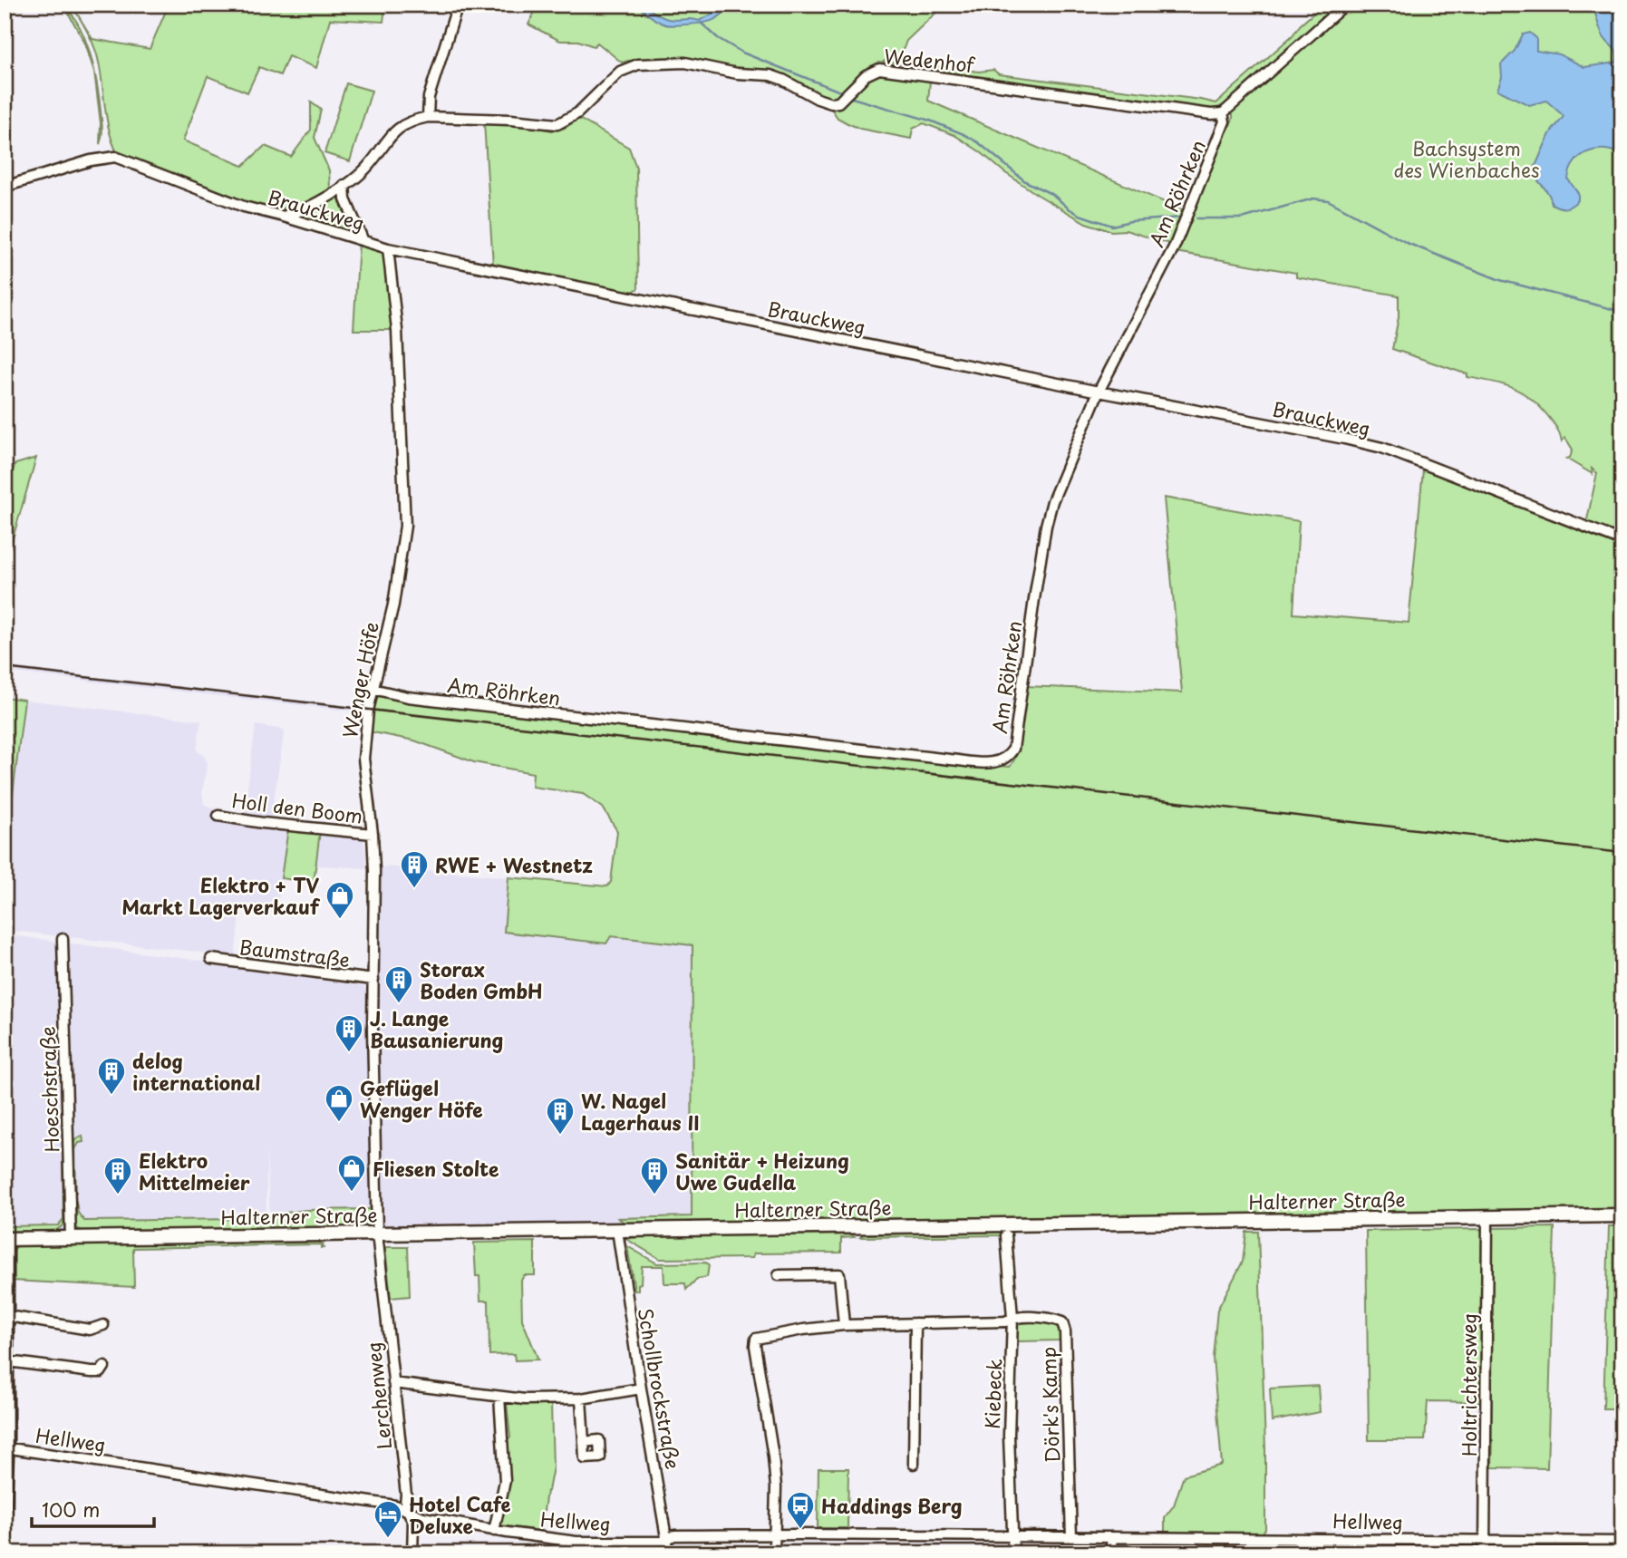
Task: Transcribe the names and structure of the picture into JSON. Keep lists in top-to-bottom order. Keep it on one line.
{"streets":{"main road":["Halterner Straße"],"street":["Wedenhof","Am Röhrken","Brauckweg","Wenger Höfe","Holl den Boom","Baumstraße","Hoeschstraße","Holtrichtersweg","Schollbrockstraße","Kiebeck","Lerchenweg","Dörk's Kamp","Hellweg"]},"crossings":[["Wedenhof","Am Röhrken"],["Wedenhof","Brauckweg"],["Am Röhrken","Brauckweg"],["Am Röhrken","Wenger Höfe"],["Brauckweg","Wenger Höfe"],["Wenger Höfe","Holl den Boom"],["Wenger Höfe","Baumstraße"],["Wenger Höfe","Halterner Straße"],["Wenger Höfe","Lerchenweg"],["Hoeschstraße","Halterner Straße"],["Halterner Straße","Holtrichtersweg"],["Halterner Straße","Schollbrockstraße"],["Halterner Straße","Lerchenweg"],["Holtrichtersweg","Hellweg"],["Schollbrockstraße","Hellweg"],["Kiebeck","Dörk's Kamp"],["Kiebeck","Hellweg"],["Lerchenweg","Hellweg"],["Dörk's Kamp","Hellweg"]],"parks":["Bachsystem des Wienbaches"],"places":{"building":["RWE + Westnetz","Storax Boden GmbH","J. Lange Bausanierung","delog international","W. Nagel Lagerhaus II","Elektro Mittelmeier","Sanitär + Heizung Uwe Gudella"],"shop":["Elektro + TV Markt Lagerverkauf","Geflügel Wenger Höfe","Fliesen Stolte"],"bus stop":["Haddings Berg"],"hotel":["Hotel Cafe Deluxe"]},"scale_bar":"100 m"}
